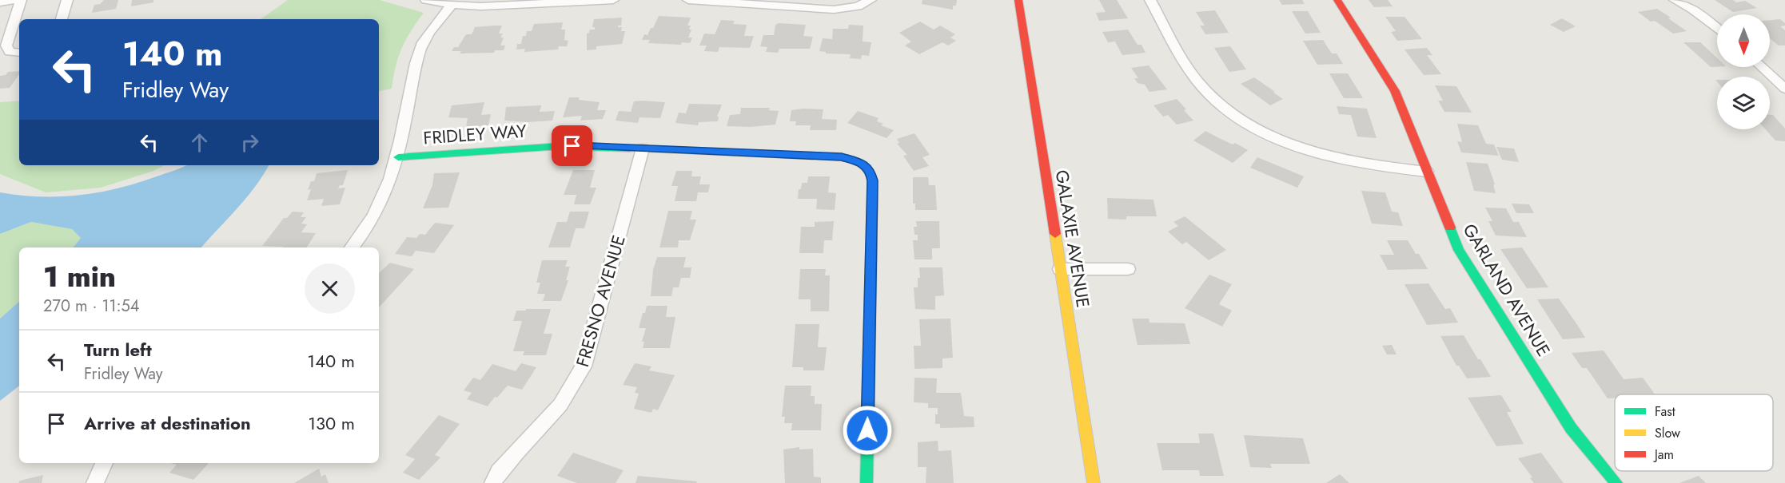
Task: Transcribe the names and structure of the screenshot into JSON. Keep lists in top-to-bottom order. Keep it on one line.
{"streets":{"street":["FRIDLEY WAY","GALAXIE AVENUE","GARLAND AVENUE","FRESNO AVENUE"]},"crossings":[["FRIDLEY WAY","FRESNO AVENUE"]],"legend":["Fast","Slow","Jam"],"north":"bottom","page":{"turn":["140 m","Fridley Way"],"heading":["1 min","270 m · 11:54"],"list":[{"name":"Turn left","note":"Fridley Way","value":"140 m"},{"name":"Arrive at destination","value":"130 m"}]}}
